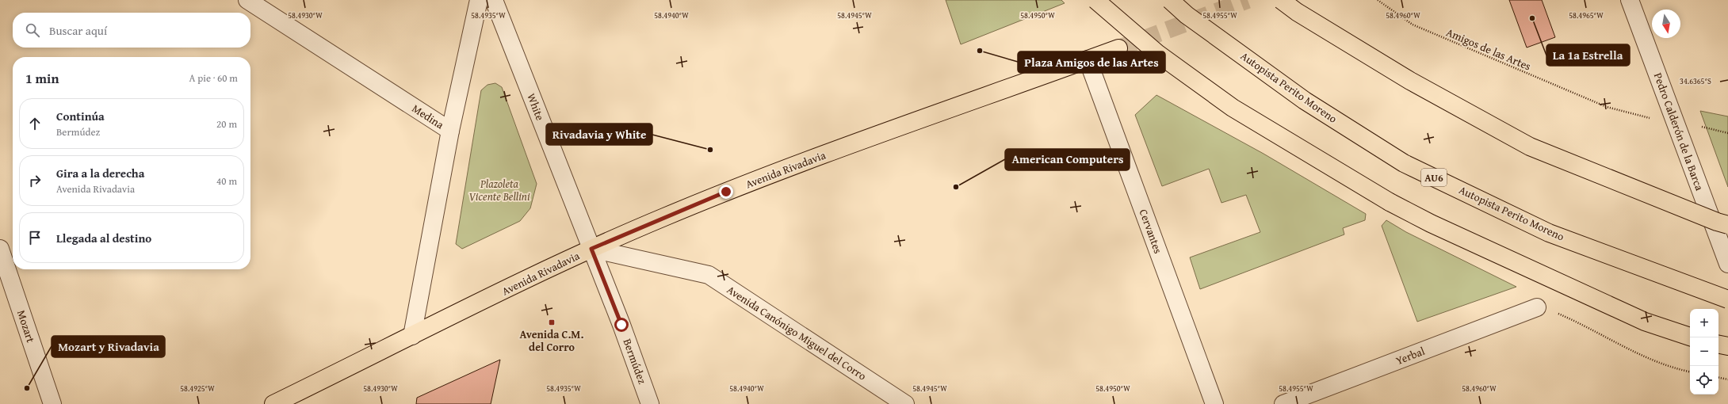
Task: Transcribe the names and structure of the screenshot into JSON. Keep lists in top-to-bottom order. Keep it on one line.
{"streets":{"main road":["Autopista Perito Moreno","Avenida Rivadavia","AU6"],"street":["White","Medina","Pedro Calderón de la Barca","Cervantes","Mozart","Avenida Canónigo Miguel del Corro","Yerbal","Bermúdez"],"path":["Amigos de las Artes"]},"crossings":[["Amigos de las Artes","Pedro Calderón de la Barca"],["White","Avenida Rivadavia"],["White","Avenida Canónigo Miguel del Corro"],["White","Bermúdez"],["Medina","Avenida Rivadavia"],["Avenida Rivadavia","Cervantes"],["Avenida Rivadavia","Avenida Canónigo Miguel del Corro"],["Avenida Rivadavia","Bermúdez"],["Avenida Canónigo Miguel del Corro","Bermúdez"]],"parks":["Plazoleta Vicente Bellini"],"places":{"other":["La 1a Estrella","Plaza Amigos de las Artes","Rivadavia y White","American Computers","Mozart y Rivadavia"],"transit":["Avenida C.M. del Corro"]},"north":"bottom","page":{"search":"Buscar aquí","heading":["1 min","A pie · 60 m"],"list":[["Continúa","Bermúdez","20 m"],["Gira a la derecha","Avenida Rivadavia","40 m"],"Llegada al destino"],"map_buttons":["+","−"]},"coordinates":["58.4930°W","58.4935°W","58.4940°W","58.4945°W","58.4950°W","58.4955°W","58.4960°W","58.4965°W","34.6365°S","58.4925°W"]}
